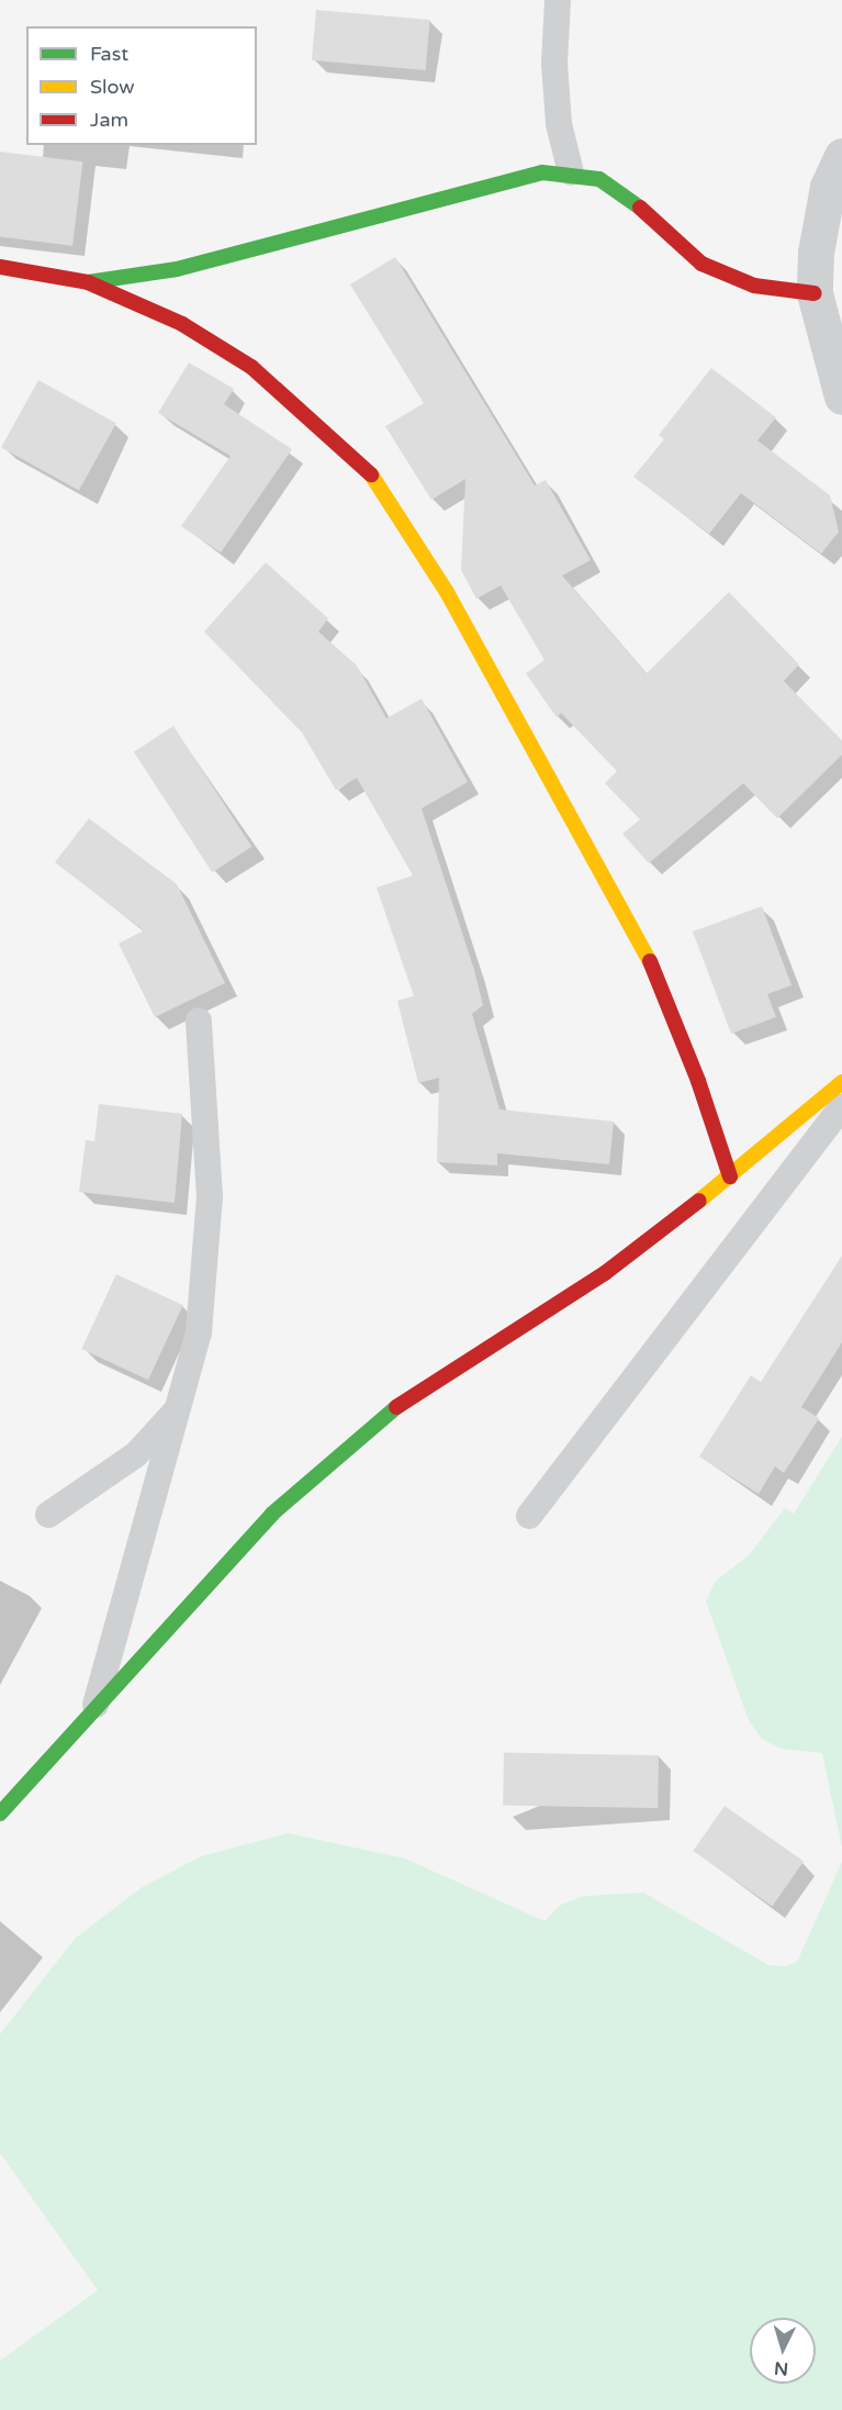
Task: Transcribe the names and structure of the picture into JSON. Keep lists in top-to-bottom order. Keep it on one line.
{"legend":["Fast","Slow","Jam"],"north":"bottom"}
